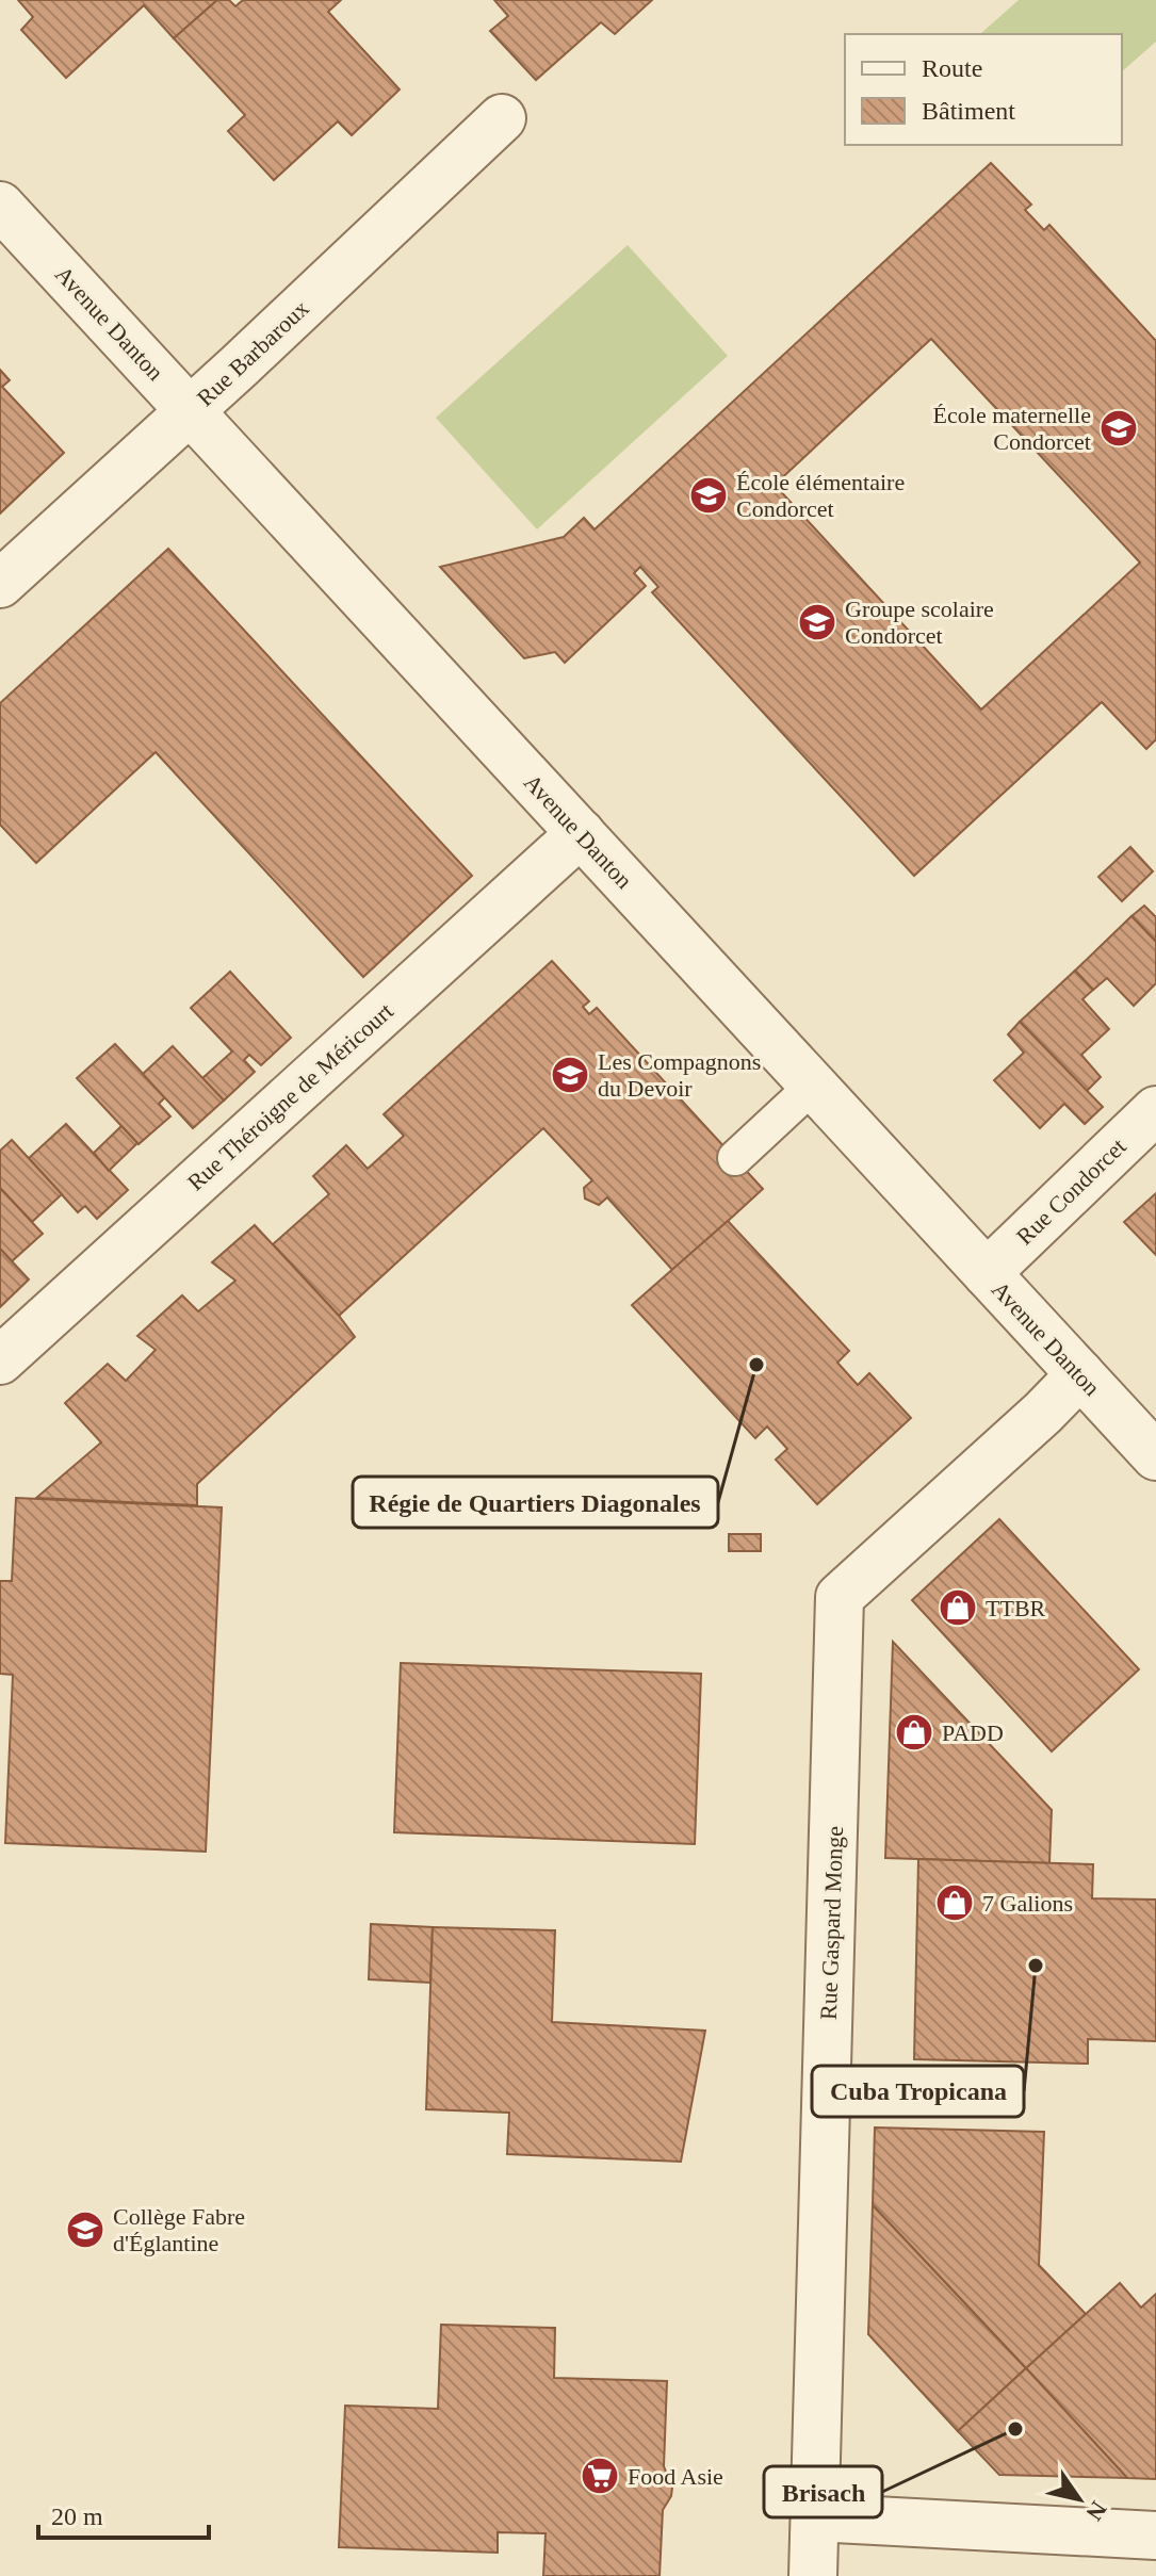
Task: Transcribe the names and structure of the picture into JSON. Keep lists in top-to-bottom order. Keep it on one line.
{"streets":{"street":["Avenue Danton","Rue Barbaroux","Rue Théroigne de Méricourt","Rue Condorcet","Rue Gaspard Monge"]},"crossings":[["Avenue Danton","Rue Barbaroux"],["Avenue Danton","Rue Théroigne de Méricourt"],["Avenue Danton","Rue Condorcet"],["Avenue Danton","Rue Gaspard Monge"]],"places":{"school or university":["École maternelle Condorcet","École élémentaire Condorcet","Groupe scolaire Condorcet","Les Compagnons du Devoir","Collège Fabre d'Églantine"],"other":["Régie de Quartiers Diagonales","Cuba Tropicana","Brisach"],"shop":["TTBR","PADD","7 Galions"],"supermarket":["Food Asie"]},"legend":["Route","Bâtiment"],"scale_bar":"20 m","north":"bottom right"}
